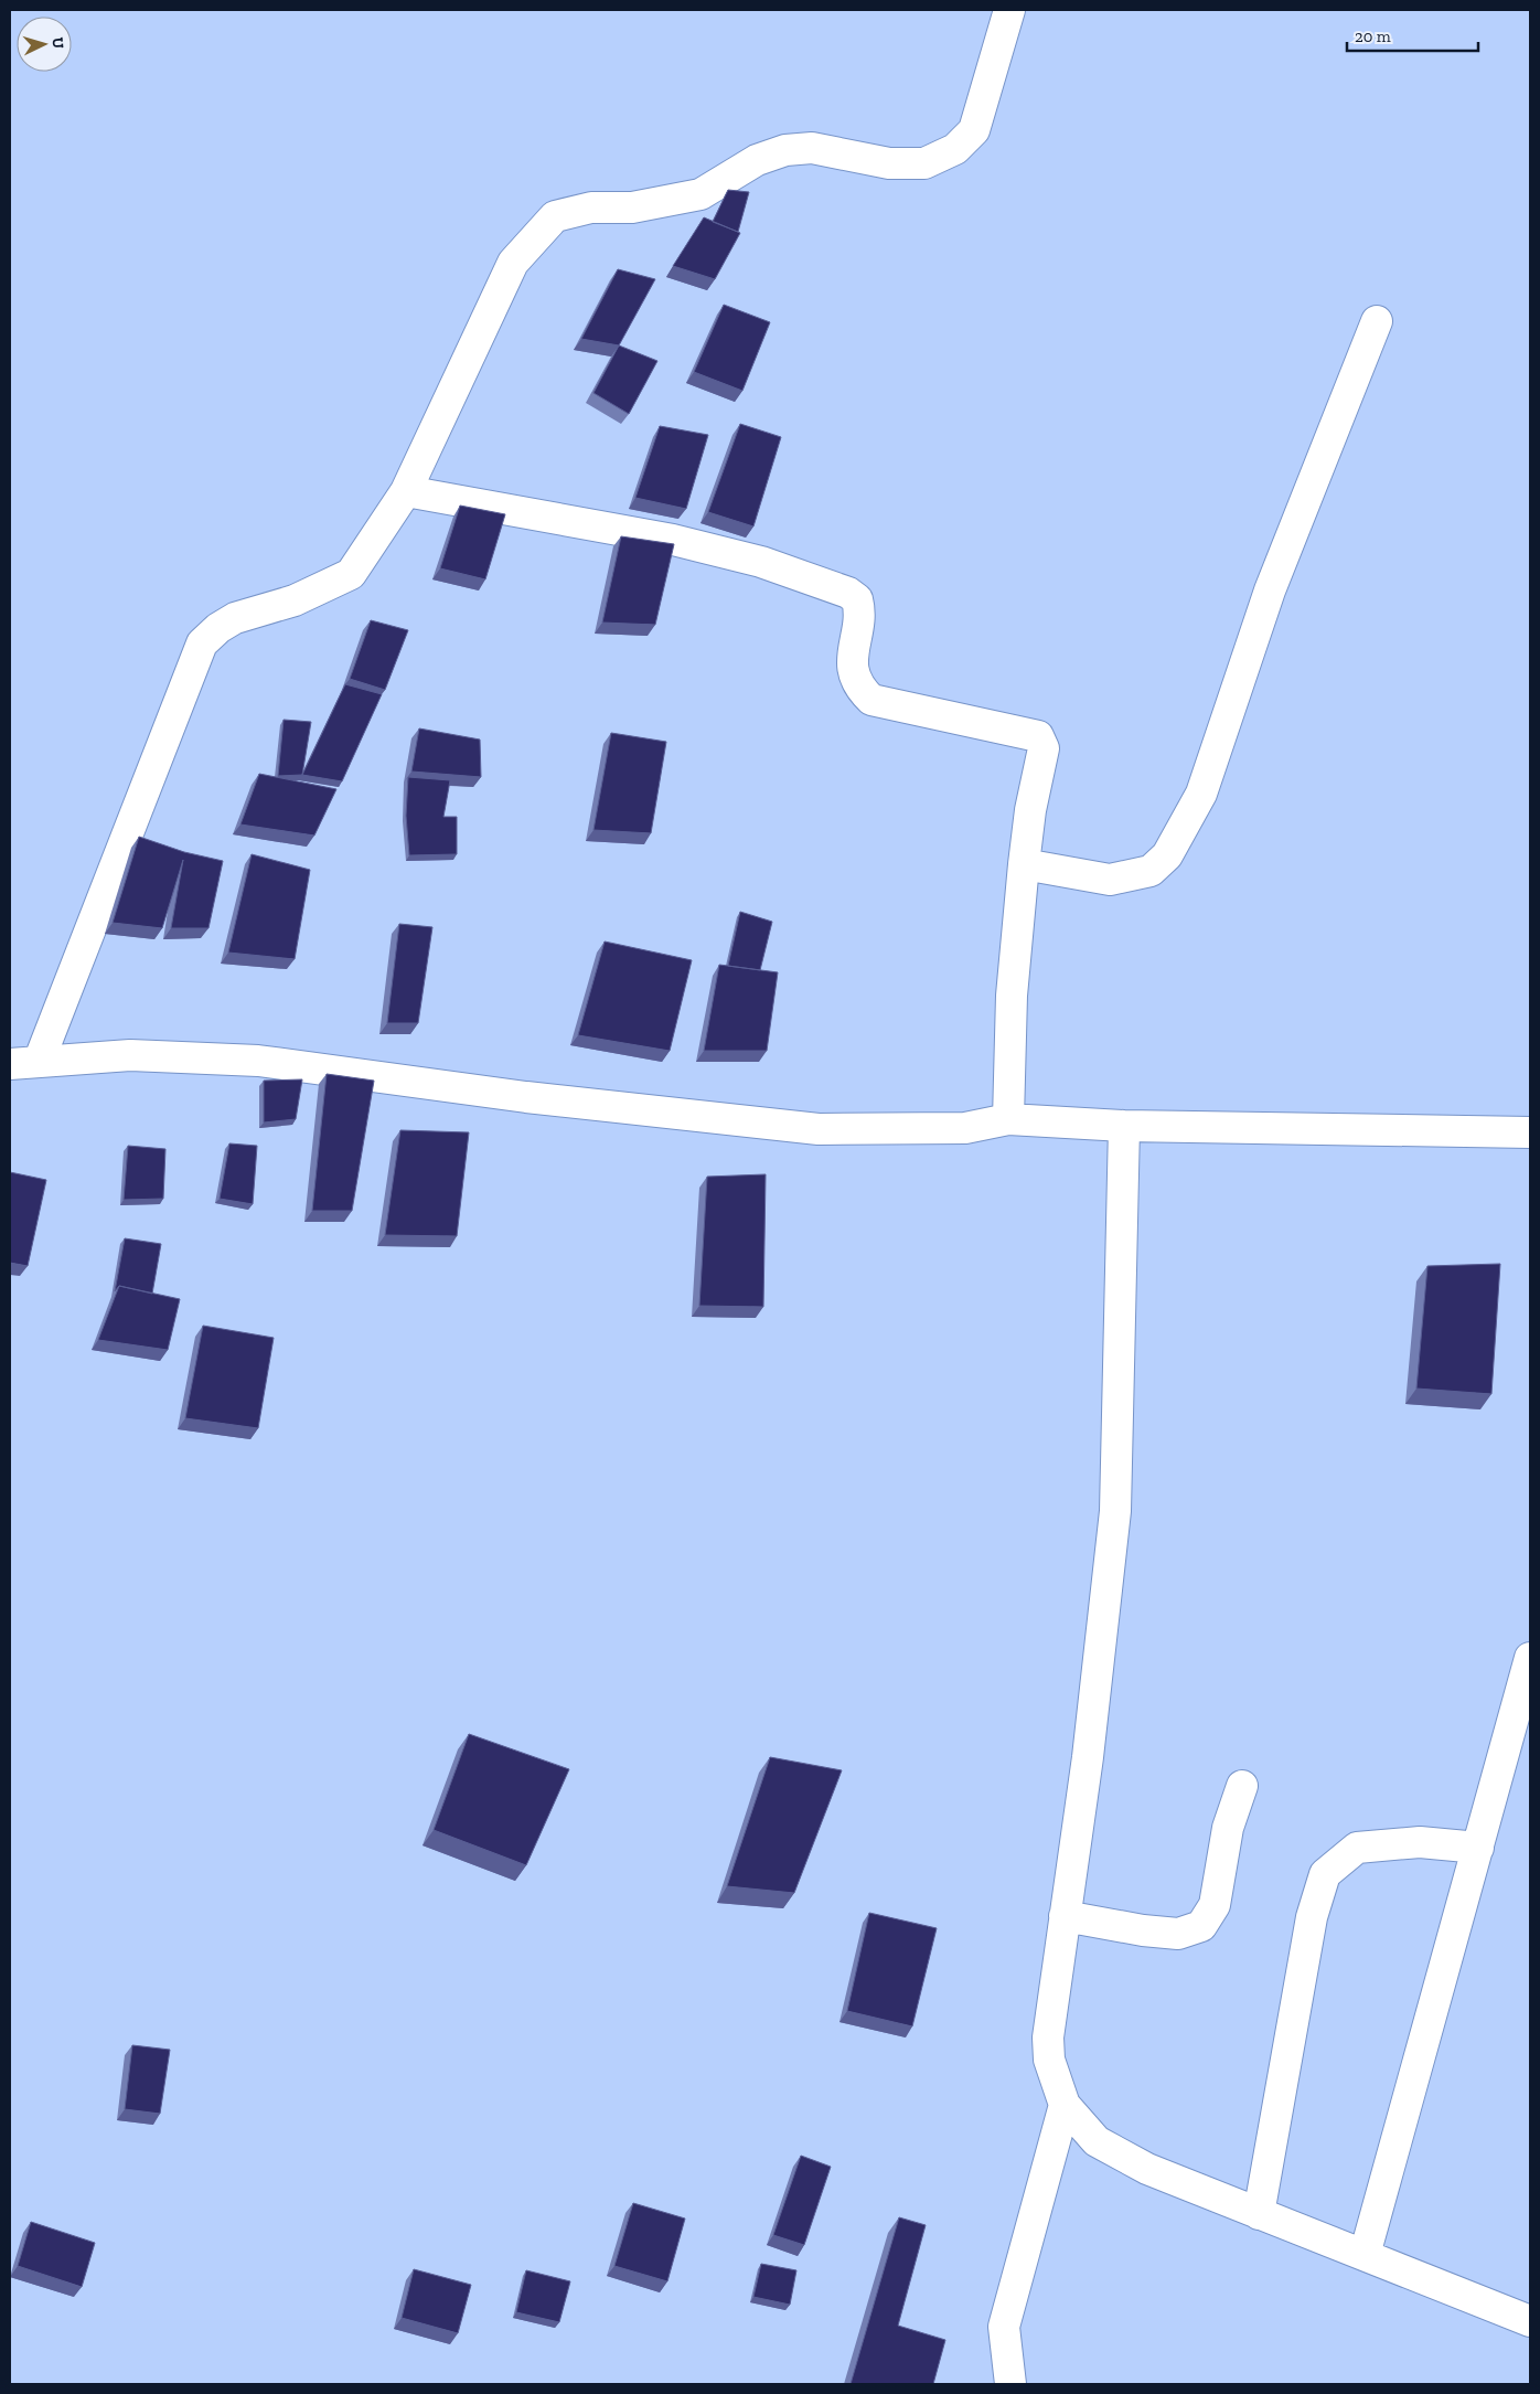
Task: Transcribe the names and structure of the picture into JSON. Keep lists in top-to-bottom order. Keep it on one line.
{"scale_bar":"20 m","north":"right"}
